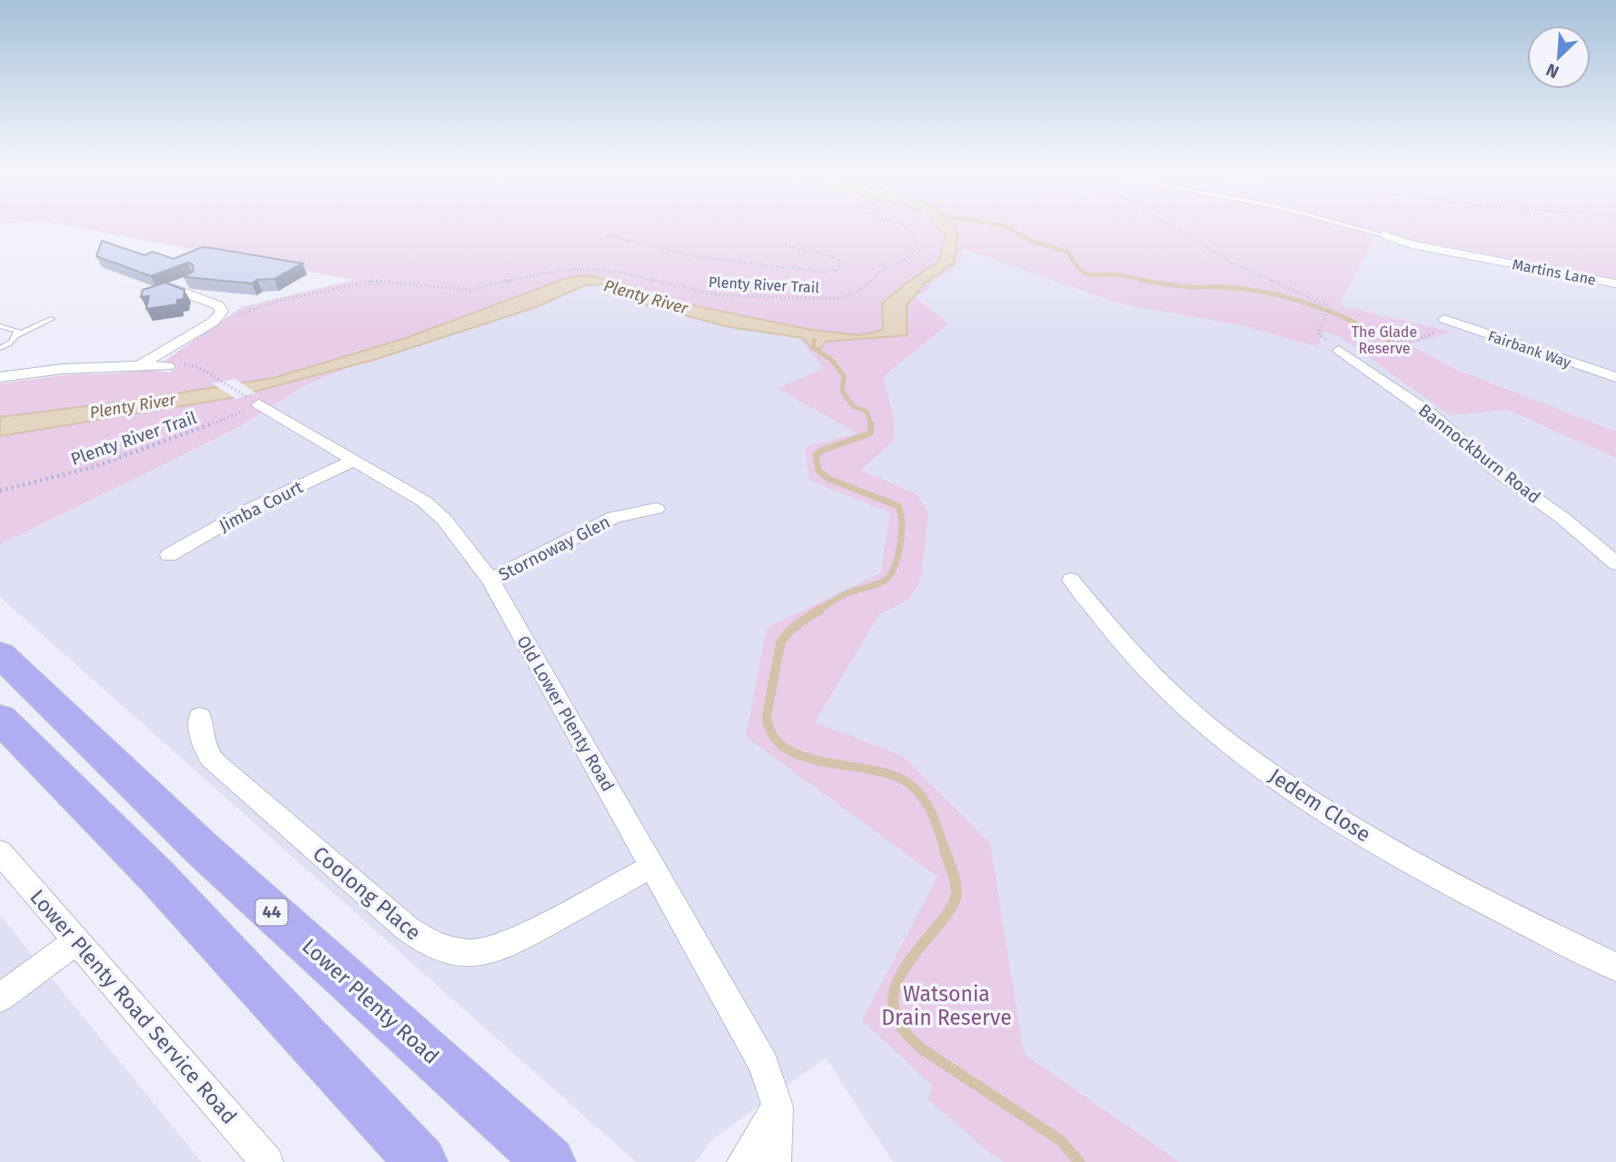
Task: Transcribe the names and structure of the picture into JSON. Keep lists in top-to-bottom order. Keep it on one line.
{"streets":{"main road":["44","Lower Plenty Road"],"street":["Martins Lane","Fairbank Way","Bannockburn Road","Jimba Court","Stornoway Glen","Old Lower Plenty Road","Jedem Close","Coolong Place","Lower Plenty Road Service Road"],"path":["Plenty River Trail"]},"crossings":[["Plenty River Trail","Old Lower Plenty Road"],["Jimba Court","Old Lower Plenty Road"],["Stornoway Glen","Old Lower Plenty Road"],["Old Lower Plenty Road","Coolong Place"]],"water":["Plenty River"],"parks":["The Glade Reserve","Watsonia Drain Reserve"],"north":"bottom left"}
